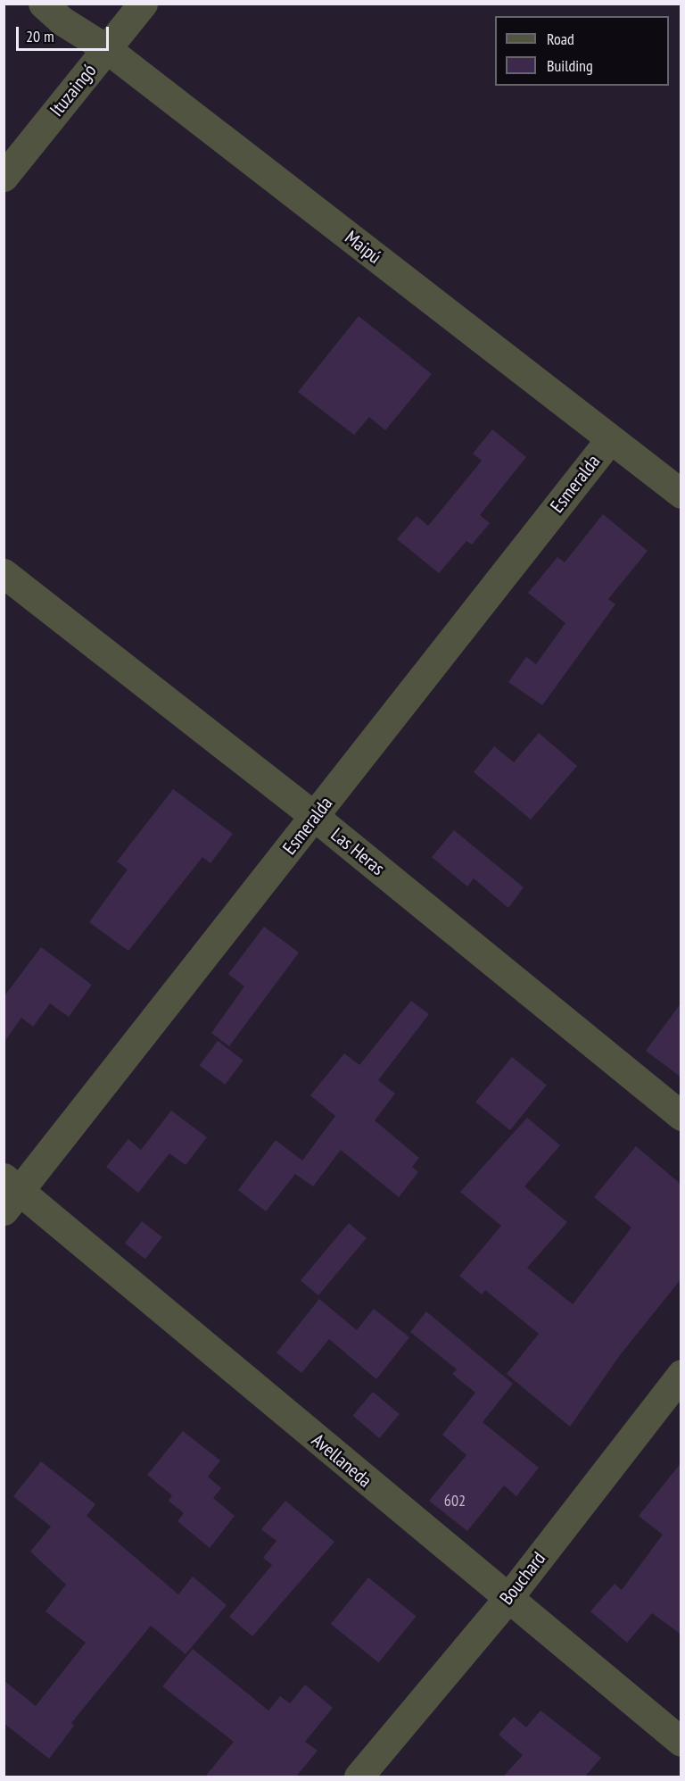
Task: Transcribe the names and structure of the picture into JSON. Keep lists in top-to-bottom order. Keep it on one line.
{"streets":{"street":["Ituzaingó","Maipú","Esmeralda","Las Heras","Avellaneda","Bouchard"]},"crossings":[["Ituzaingó","Maipú"],["Maipú","Esmeralda"],["Esmeralda","Las Heras"],["Esmeralda","Avellaneda"],["Avellaneda","Bouchard"]],"house_numbers":["602"],"legend":["Road","Building"],"scale_bar":"20 m"}
